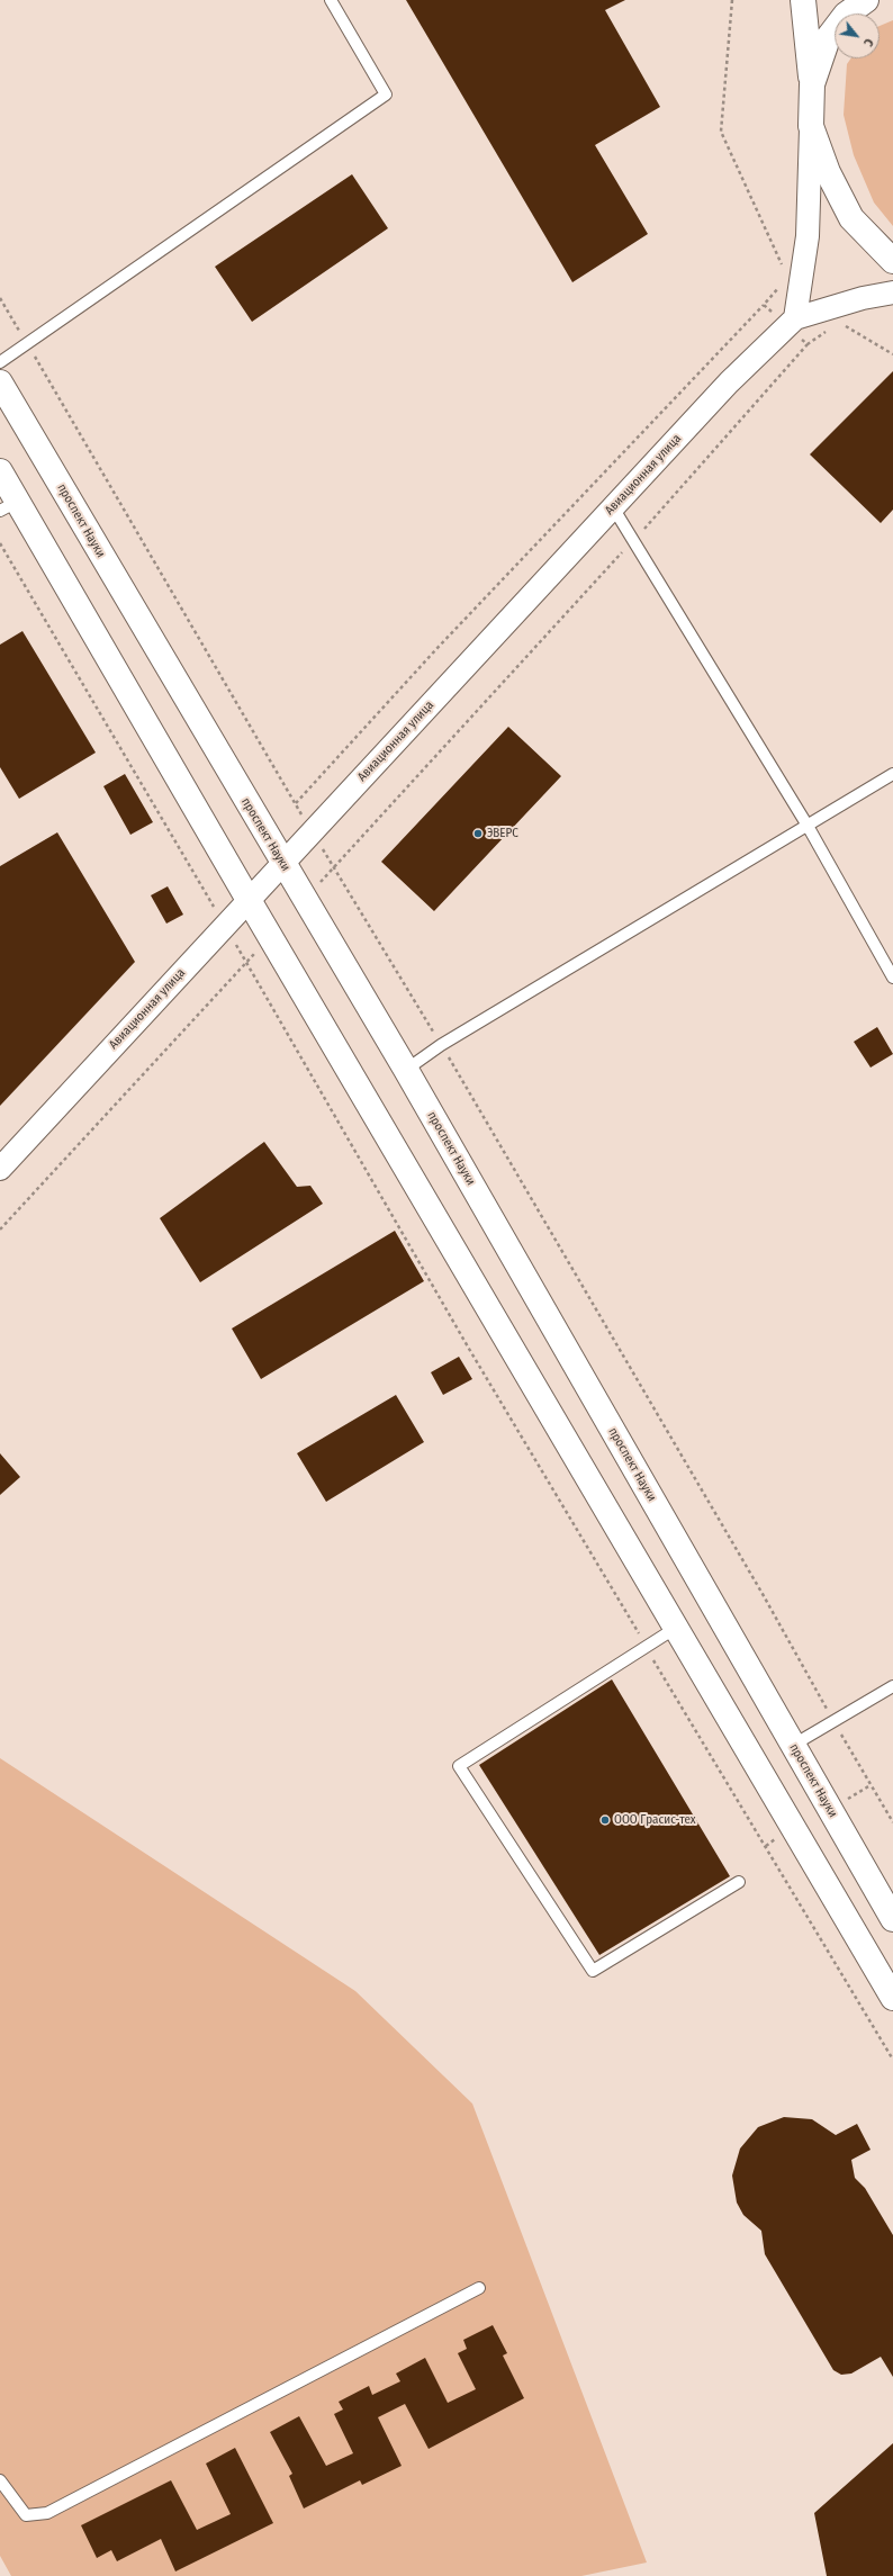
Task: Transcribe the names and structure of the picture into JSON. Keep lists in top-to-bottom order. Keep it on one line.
{"streets":{"street":["Авиационная улица","проспект Науки"]},"crossings":[["Авиационная улица","проспект Науки"]],"places":["ЭВЕРС","ООО Грасис-тех"],"north":"bottom right"}
